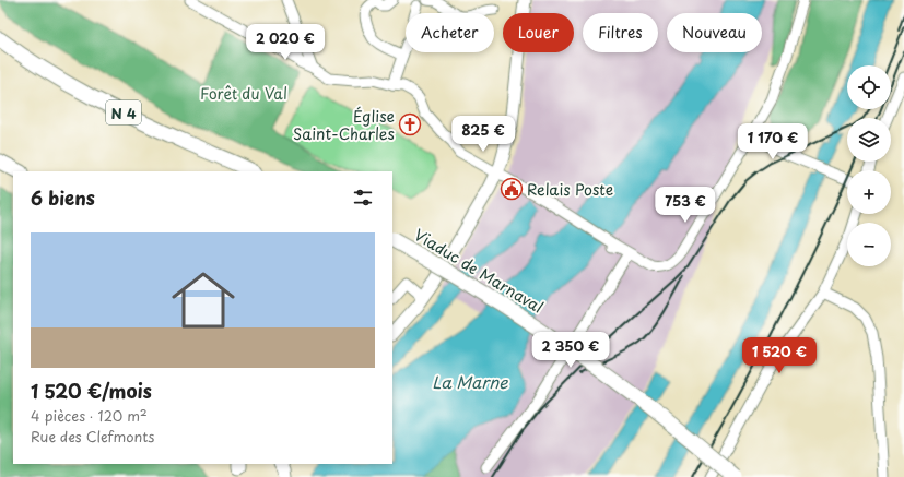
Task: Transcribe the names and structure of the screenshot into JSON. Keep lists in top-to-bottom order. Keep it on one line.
{"streets":{"highway":["N 4","Viaduc de Marnaval"]},"water":["La Marne"],"parks":["Forêt du Val"],"places":{"church":["Église Saint-Charles"],"public building":["Relais Poste"]},"page":{"chip":["Acheter","Louer","Filtres","Nouveau"],"price":["2 020 €","825 €","1 170 €","753 €","2 350 €","1 520 €"],"map_buttons":["+","−"],"heading":"6 biens","list":[{"name":"1 520 €/mois","note":"4 pièces · 120 m² · Rue des Clefmonts"}]}}
